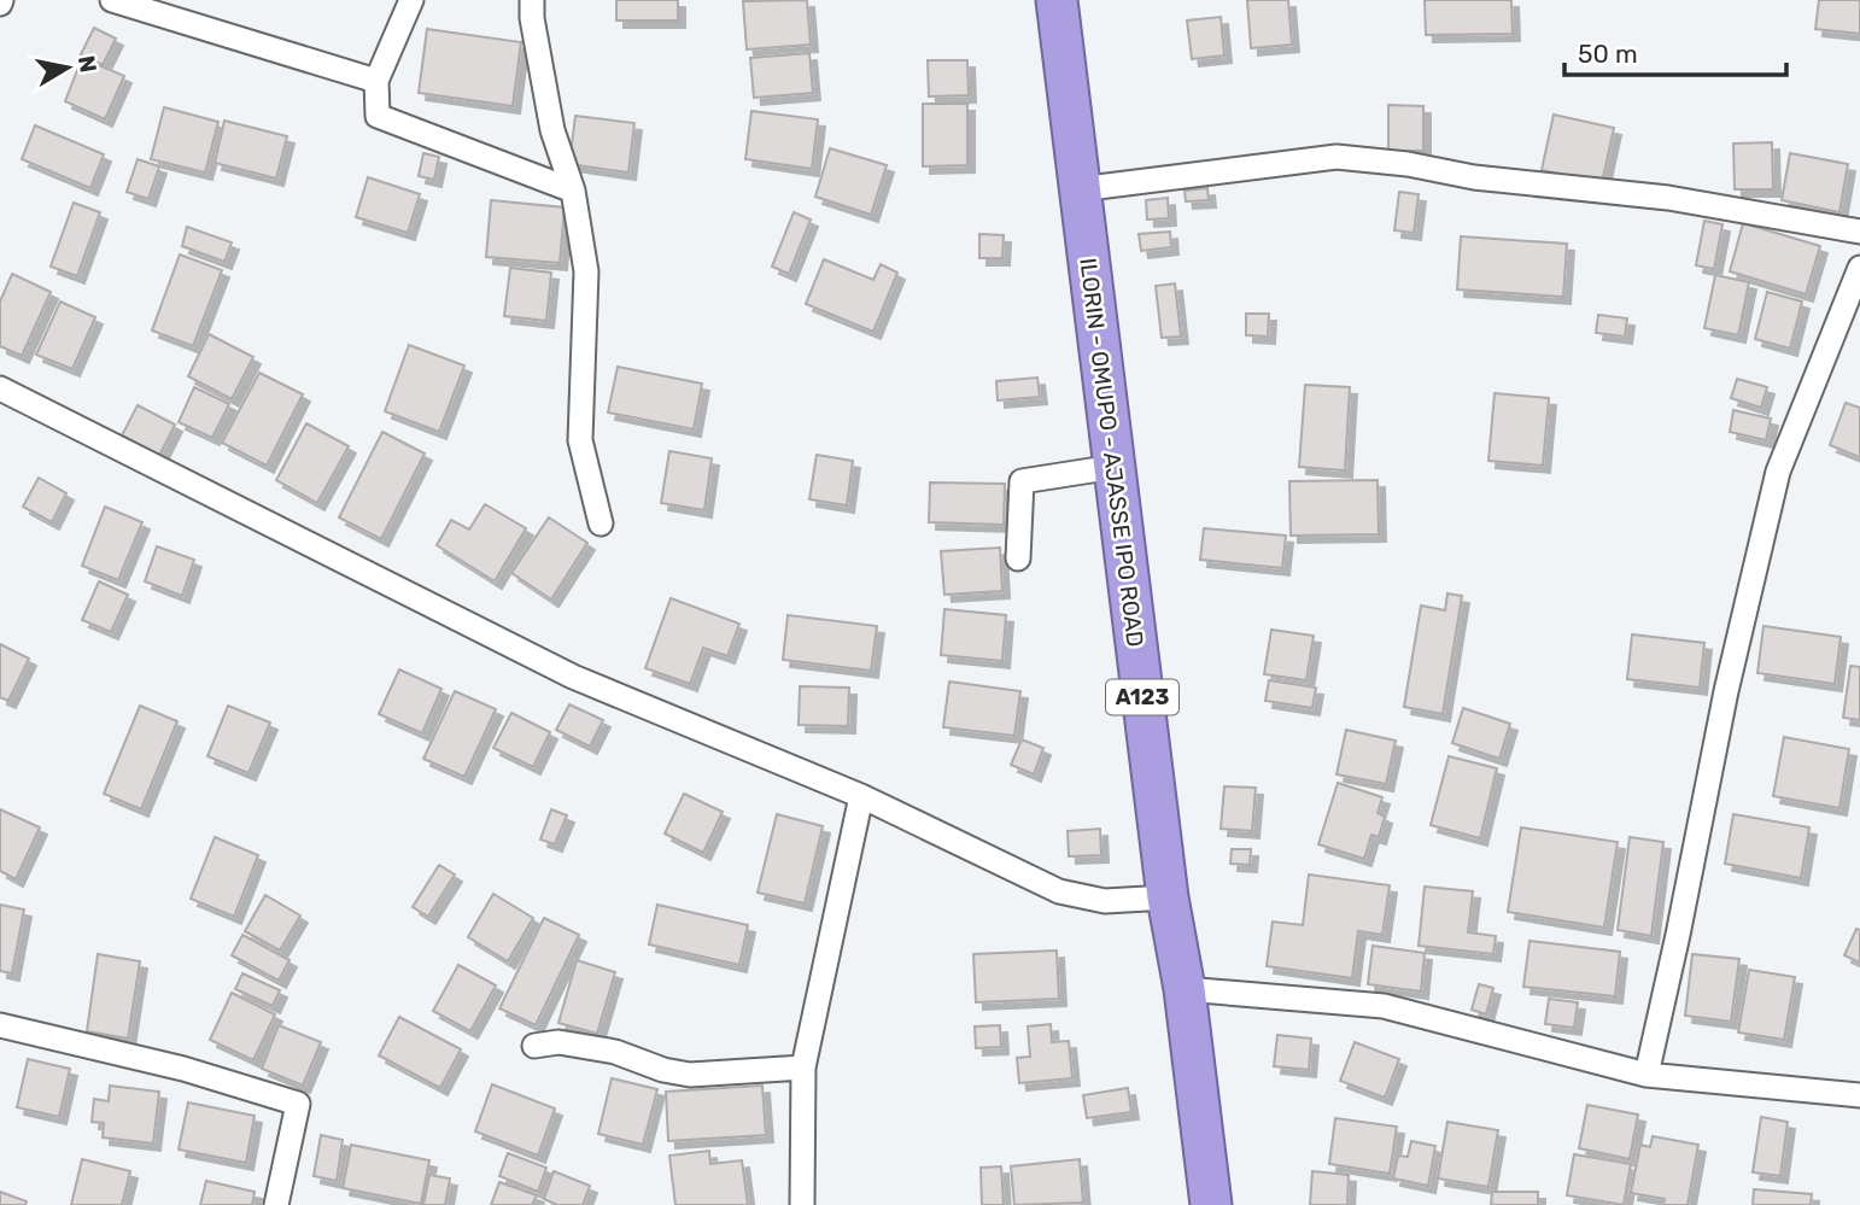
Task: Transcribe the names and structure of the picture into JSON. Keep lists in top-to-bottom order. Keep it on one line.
{"streets":{"highway":["ILORIN - OMUPO - AJASSE IPO ROAD","A123"]},"scale_bar":"50 m","north":"right"}
